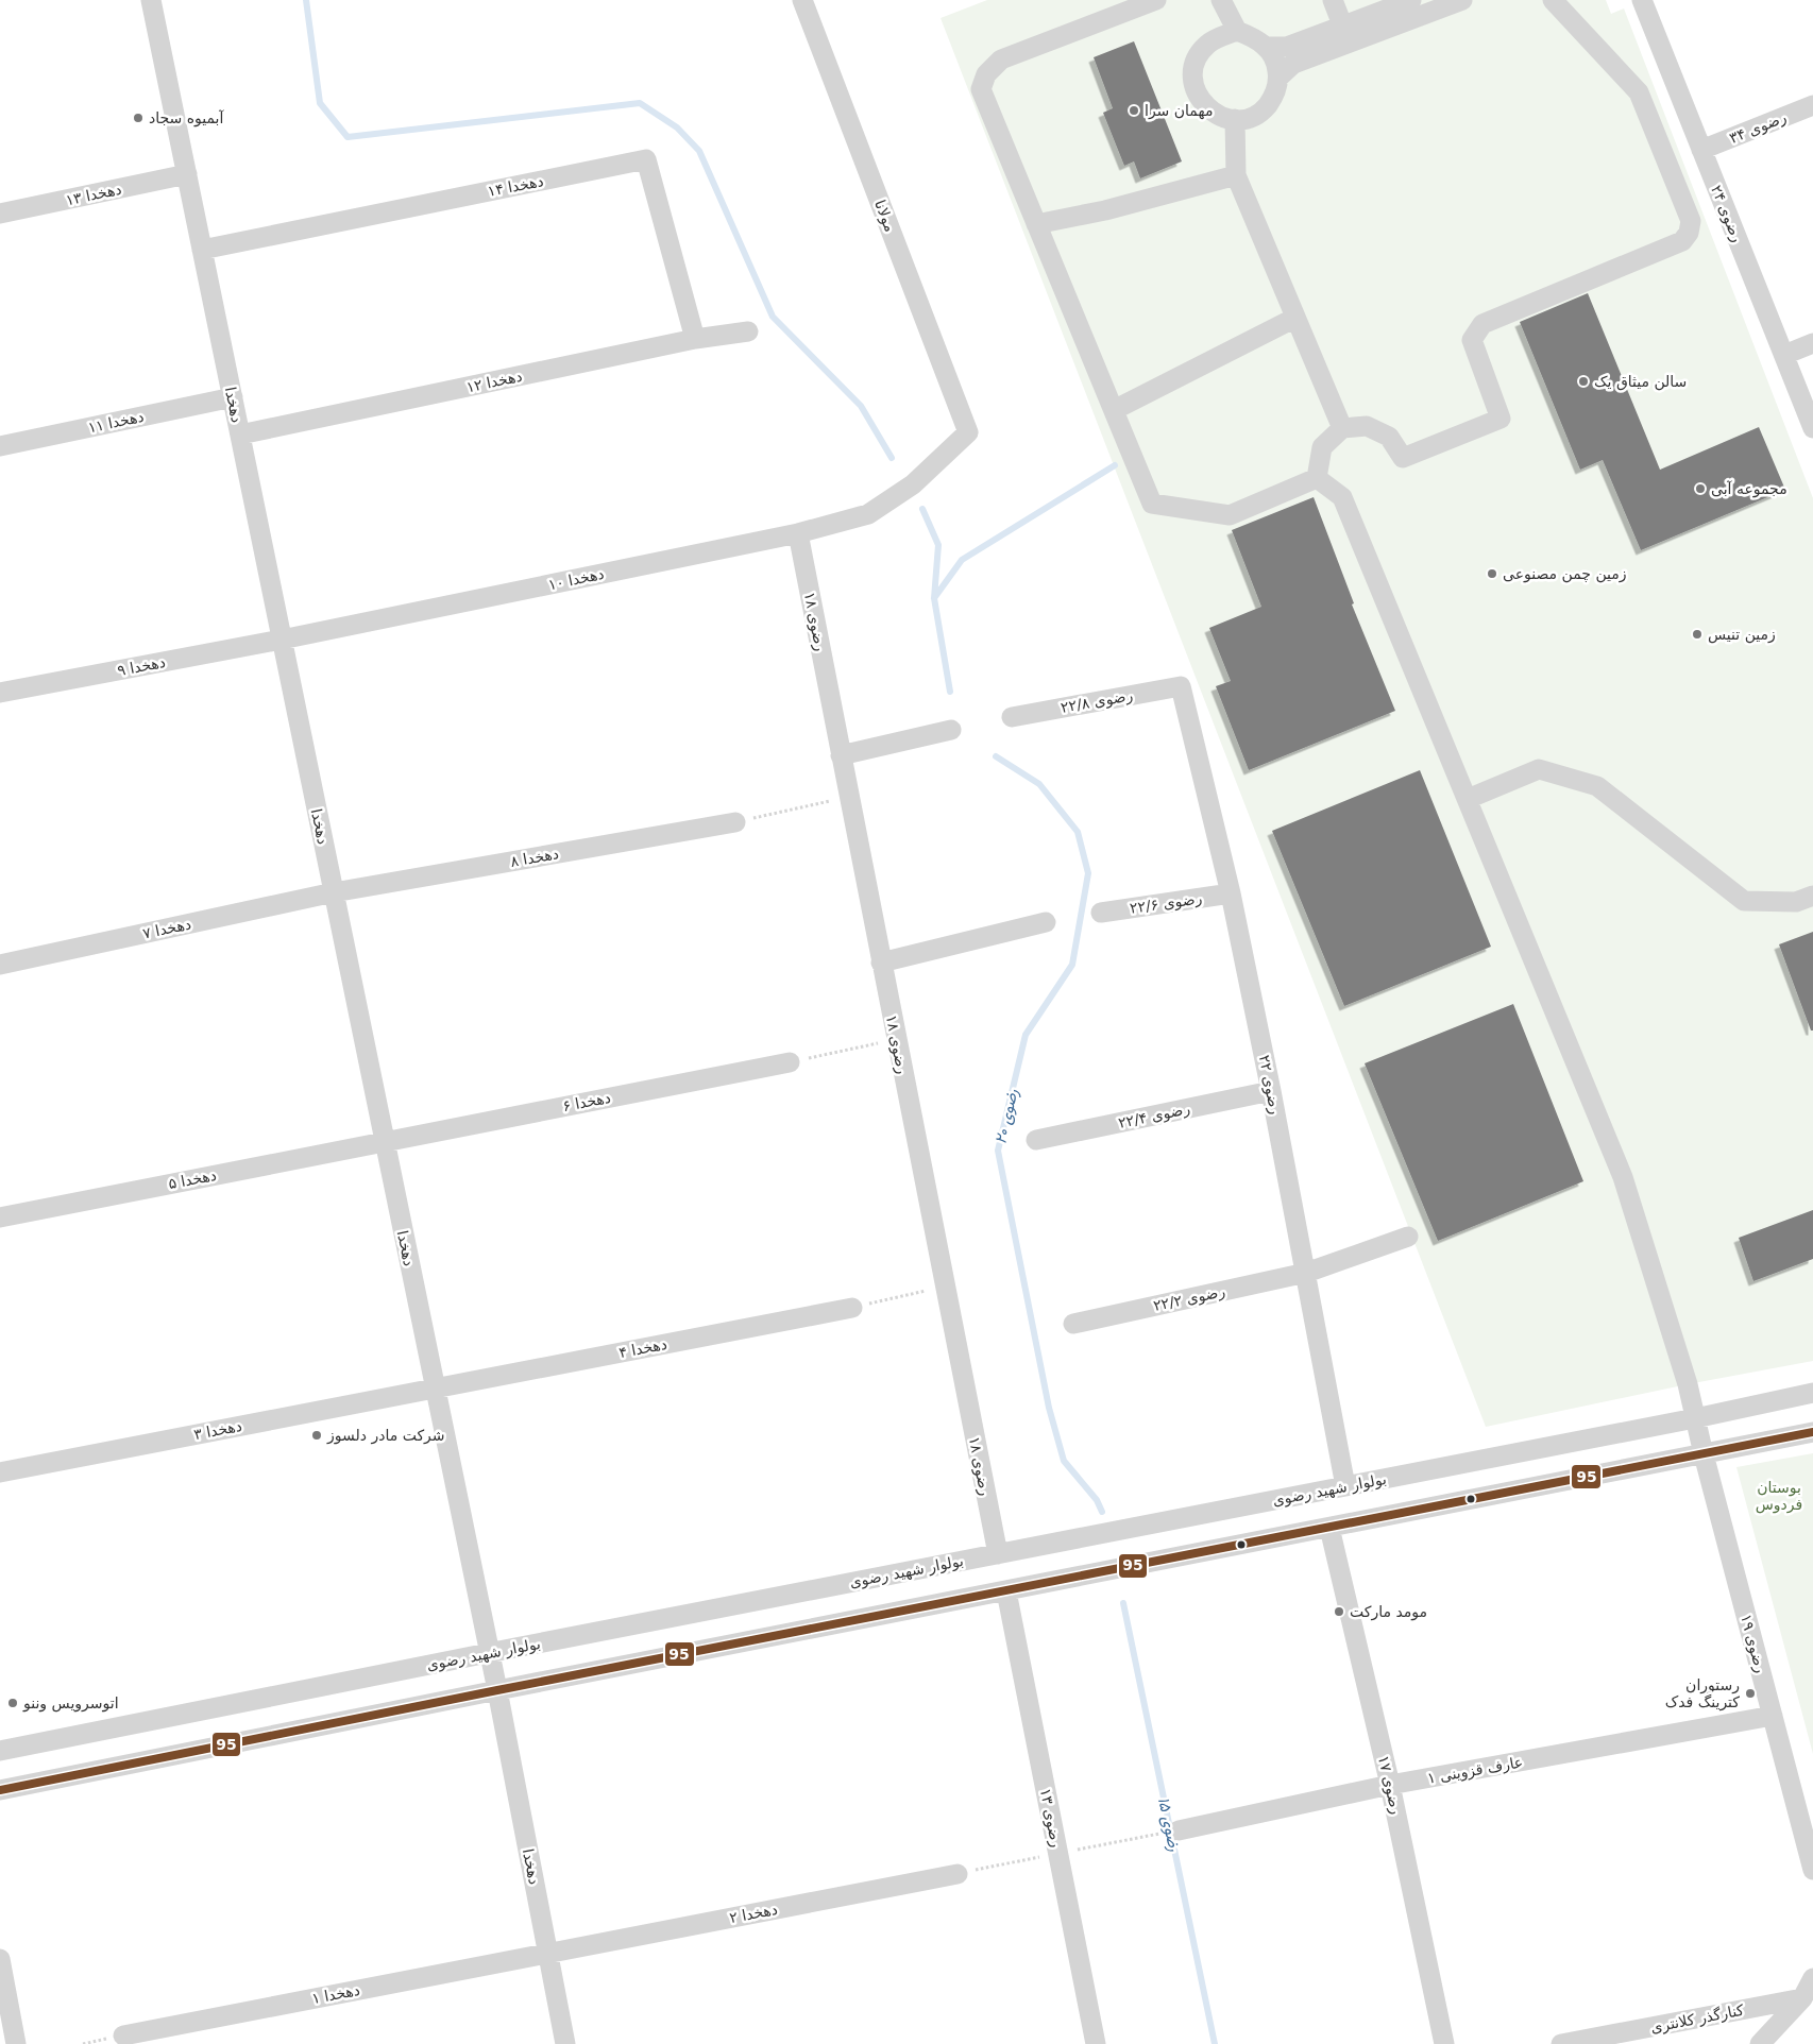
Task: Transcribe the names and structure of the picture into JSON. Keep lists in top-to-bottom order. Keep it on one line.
{"streets":{"street":["رضوی ۳۴","دهخدا ۱۴","دهخدا ۱۳","رضوی ۲۴","مولانا","دهخدا ۱۲","دهخدا","دهخدا ۱۱","دهخدا ۱۰","رضوی ۱۸","دهخدا ۹","رضوی ۲۲/۸","دهخدا ۸","رضوی ۲۲/۶","دهخدا ۷","رضوی ۲۲","دهخدا ۶","رضوی ۲۲/۴","دهخدا ۵","رضوی ۲۲/۲","دهخدا ۴","دهخدا ۳","بولوار شهید رضوی","رضوی ۱۹","عارف قزوینی ۱","رضوی ۱۷","رضوی ۱۳","دهخدا ۲","دهخدا ۱","کنارگذر کلانتری"]},"crossings":[["رضوی ۳۴","رضوی ۲۴"],["دهخدا ۱۴","دهخدا ۱۲"],["دهخدا ۱۴","دهخدا"],["دهخدا ۱۳","دهخدا"],["مولانا","دهخدا ۱۰"],["دهخدا ۱۲","دهخدا"],["دهخدا","دهخدا ۱۱"],["دهخدا","دهخدا ۱۰"],["دهخدا","دهخدا ۹"],["دهخدا","دهخدا ۸"],["دهخدا","دهخدا ۷"],["دهخدا","دهخدا ۶"],["دهخدا","دهخدا ۵"],["دهخدا","دهخدا ۴"],["دهخدا","دهخدا ۳"],["دهخدا","بولوار شهید رضوی"],["دهخدا","دهخدا ۲"],["دهخدا","دهخدا ۱"],["دهخدا ۱۰","رضوی ۱۸"],["دهخدا ۱۰","دهخدا ۹"],["رضوی ۱۸","بولوار شهید رضوی"],["رضوی ۲۲/۸","رضوی ۲۲"],["دهخدا ۸","دهخدا ۷"],["رضوی ۲۲/۶","رضوی ۲۲"],["رضوی ۲۲","رضوی ۲۲/۴"],["رضوی ۲۲","رضوی ۲۲/۲"],["رضوی ۲۲","بولوار شهید رضوی"],["دهخدا ۶","دهخدا ۵"],["دهخدا ۴","دهخدا ۳"],["بولوار شهید رضوی","رضوی ۱۹"],["رضوی ۱۹","عارف قزوینی ۱"],["عارف قزوینی ۱","رضوی ۱۷"],["دهخدا ۲","دهخدا ۱"]],"water":["رضوی ۲۰","رضوی ۱۵"],"parks":["بوستان فردوس"],"places":["مهمان سرا","آبمیوه سجاد","سالن میثاق یک","مجموعه آبی","زمین چمن مصنوعی","زمین تنیس","شرکت مادر دلسوز","مومد مارکت","رستوران کترینگ فدک","اتوسرویس وننو"],"lines":["transit line 95"]}
